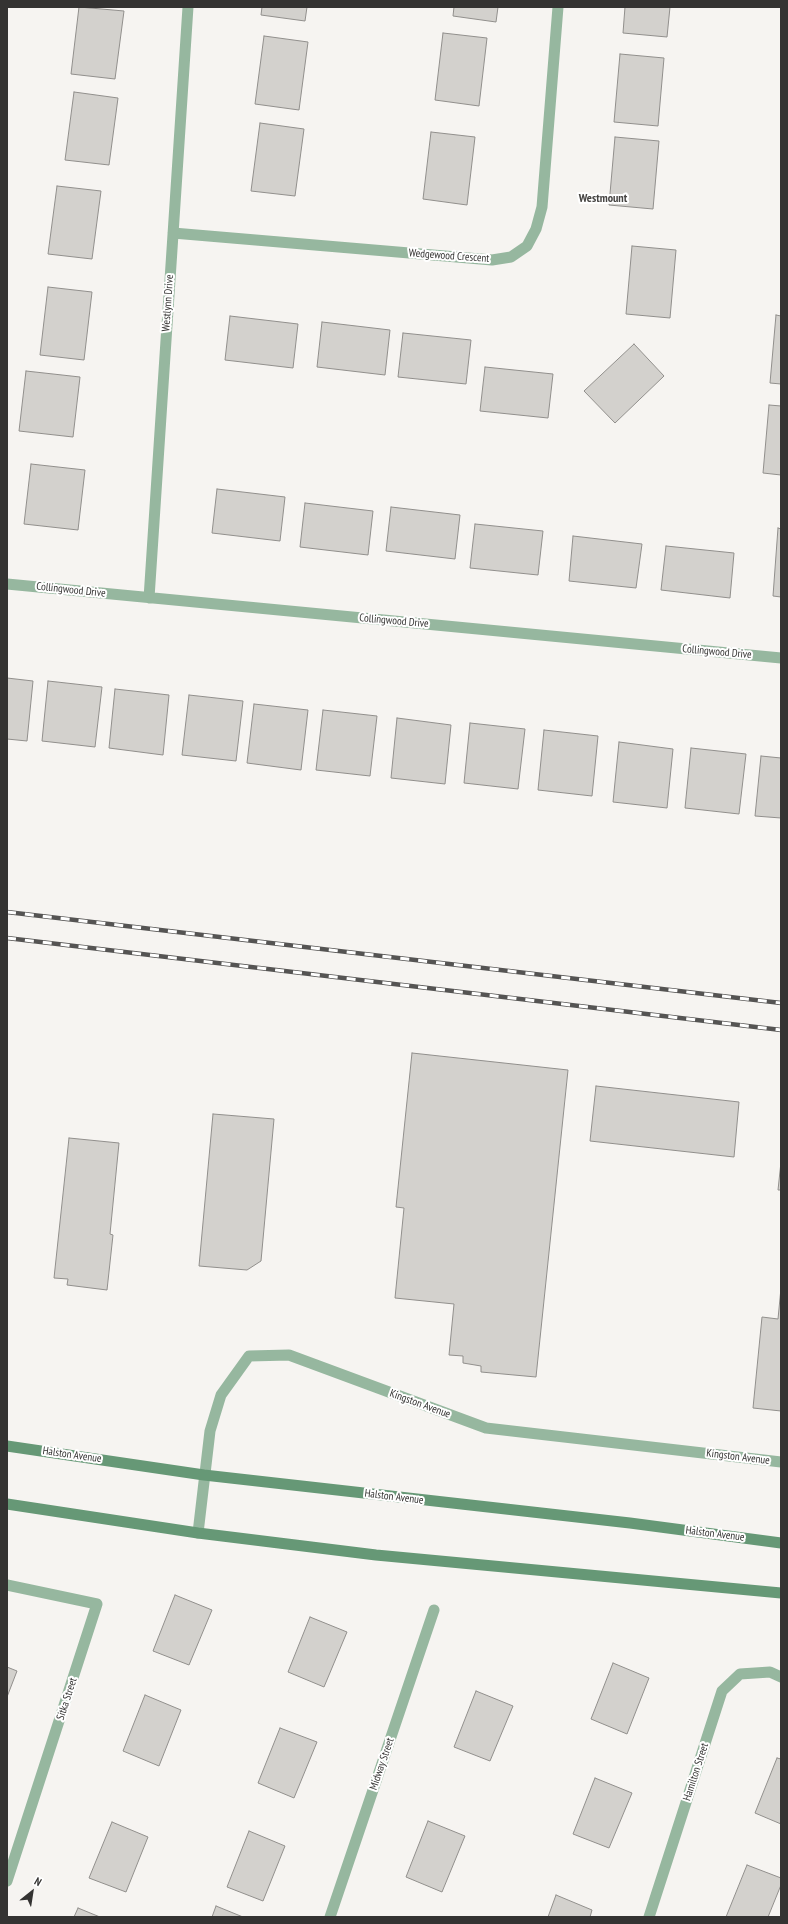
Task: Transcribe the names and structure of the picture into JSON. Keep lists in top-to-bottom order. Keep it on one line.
{"streets":{"main road":["Halston Avenue"],"street":["Wedgewood Crescent","Westlynn Drive","Collingwood Drive","Kingston Avenue","Sitka Street","Midway Street","Hamilton Street"]},"crossings":[["Wedgewood Crescent","Westlynn Drive"],["Westlynn Drive","Collingwood Drive"],["Kingston Avenue","Halston Avenue"]],"districts":["Westmount"],"north":"top right"}
